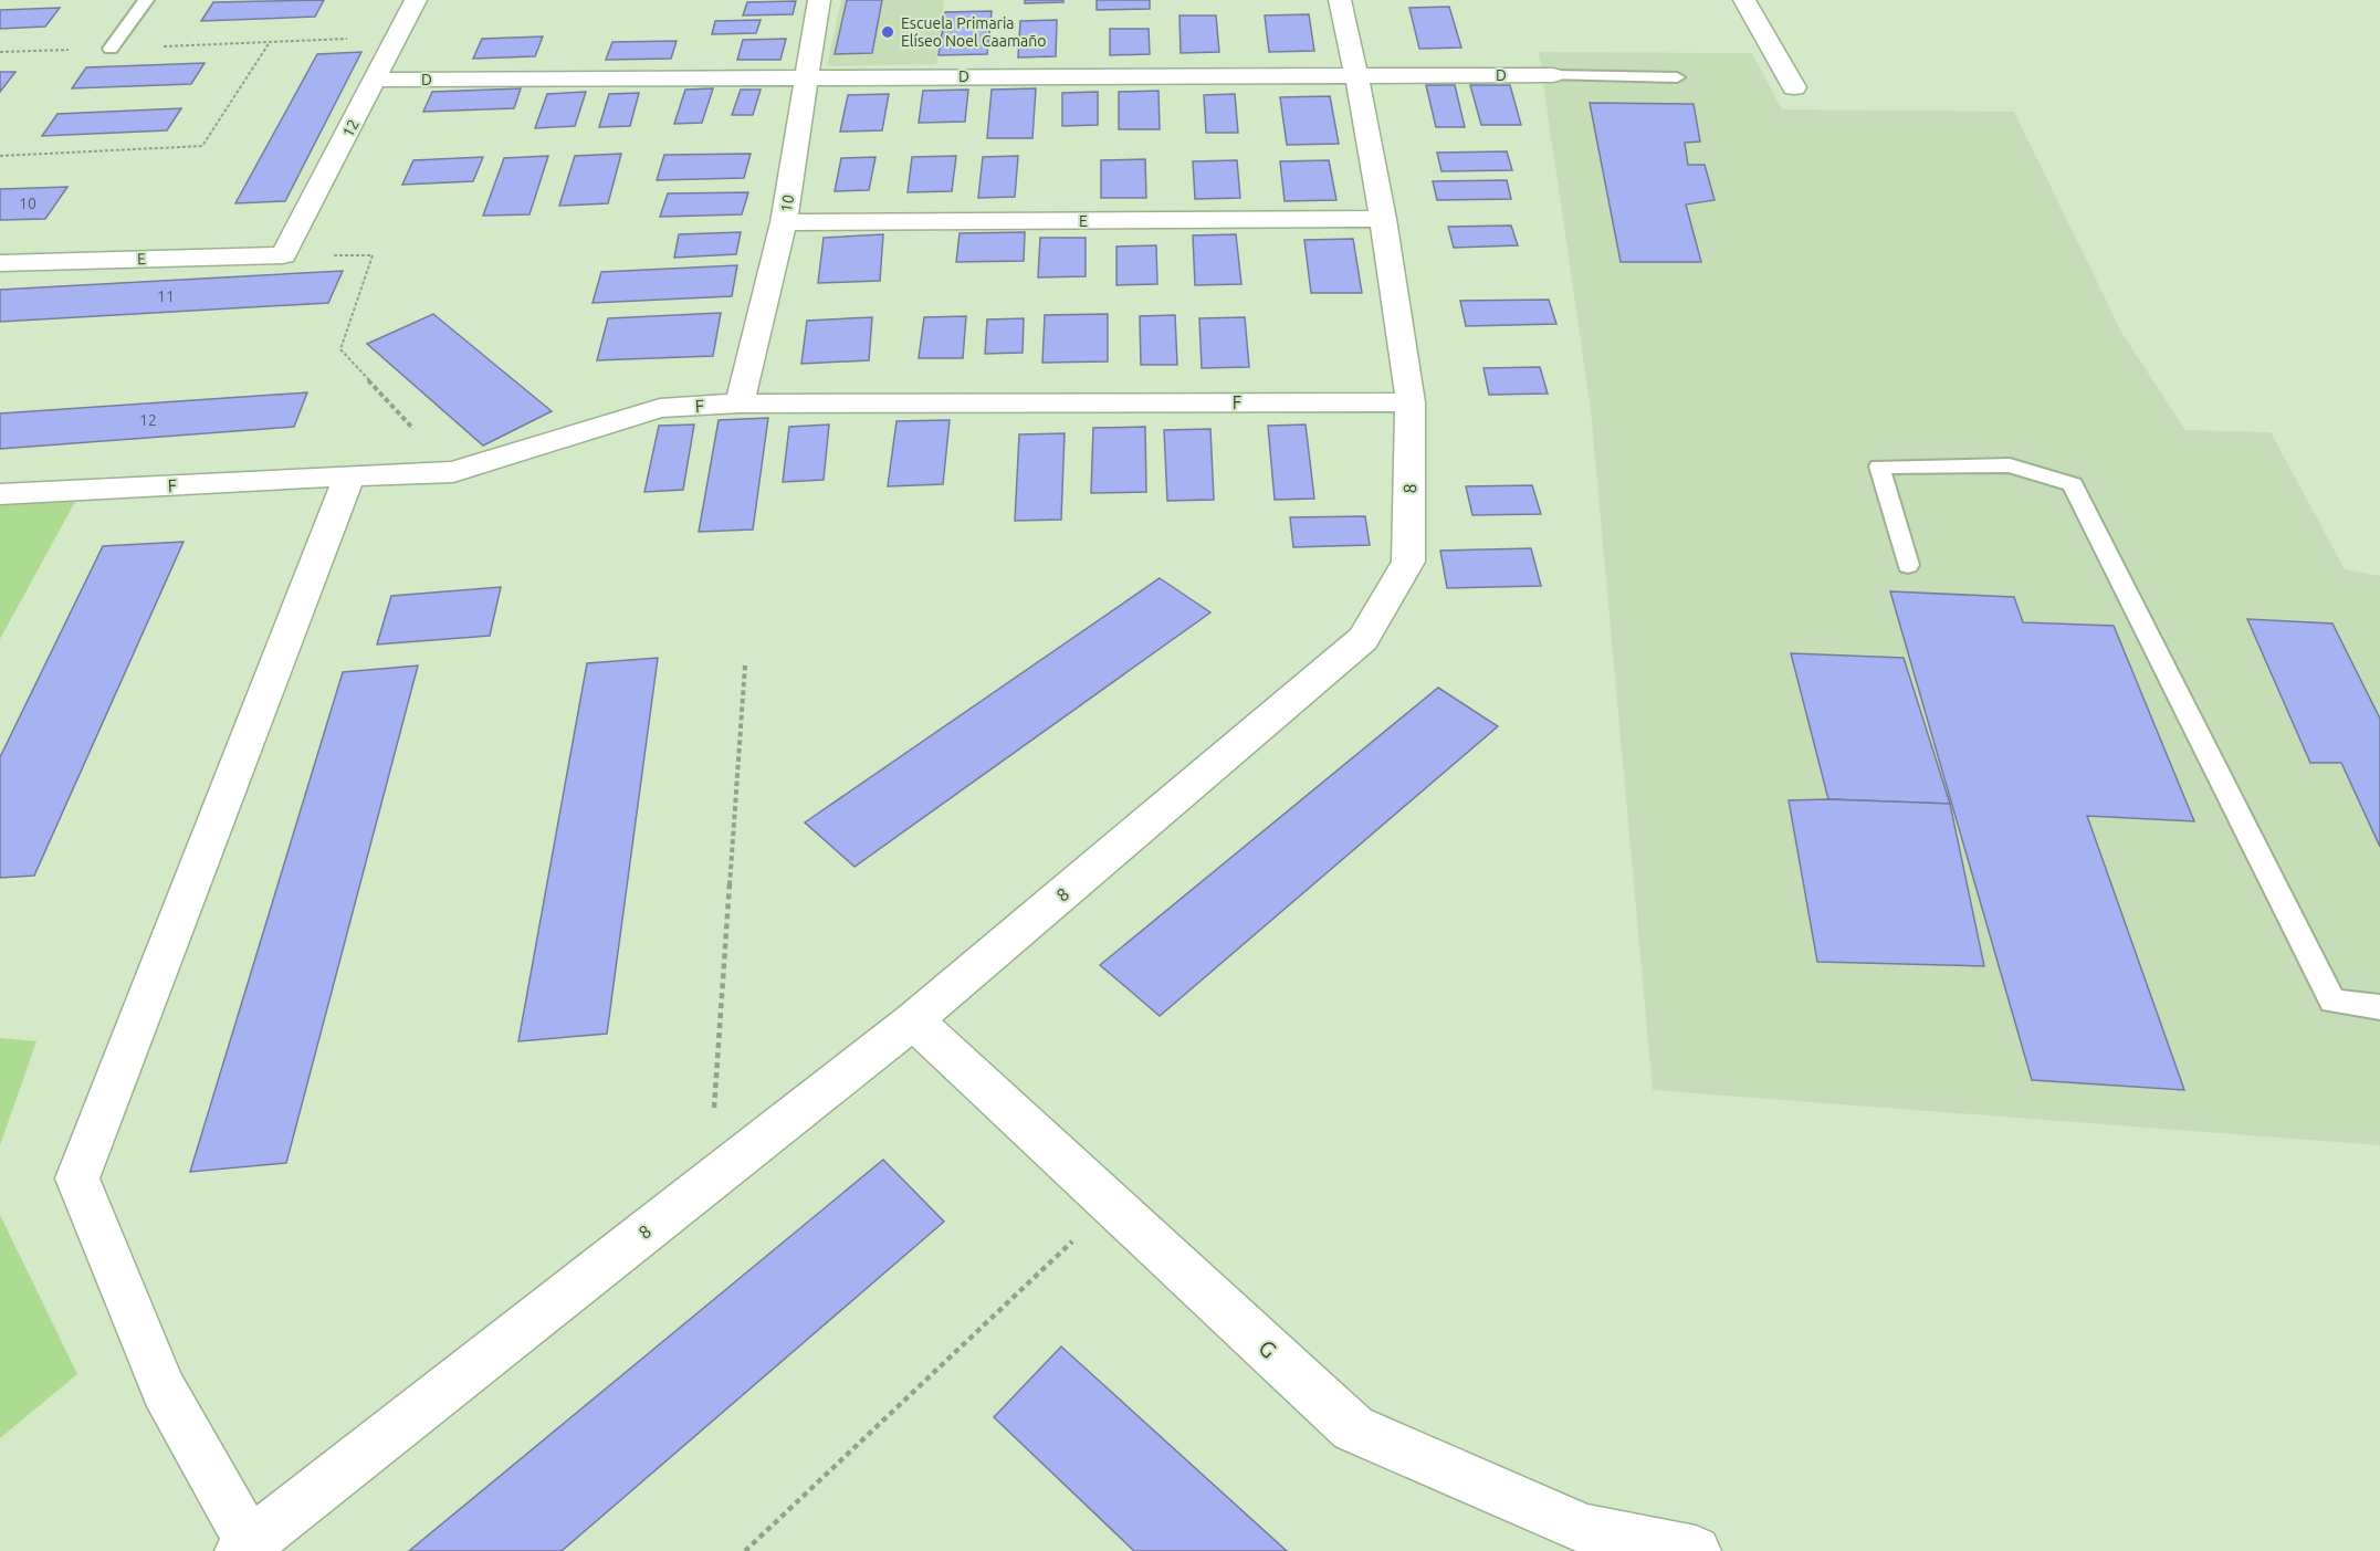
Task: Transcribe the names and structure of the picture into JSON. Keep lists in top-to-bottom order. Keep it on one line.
{"streets":{"street":["D","12","10","E","F","8","G"]},"crossings":[["D","12"],["D","10"],["D","8"],["12","E"],["10","E"],["10","F"],["E","8"],["F","8"],["8","G"]],"places":["Escuela Primaria Elíseo Noel Caamaño"],"house_numbers":["10","11","12"]}
